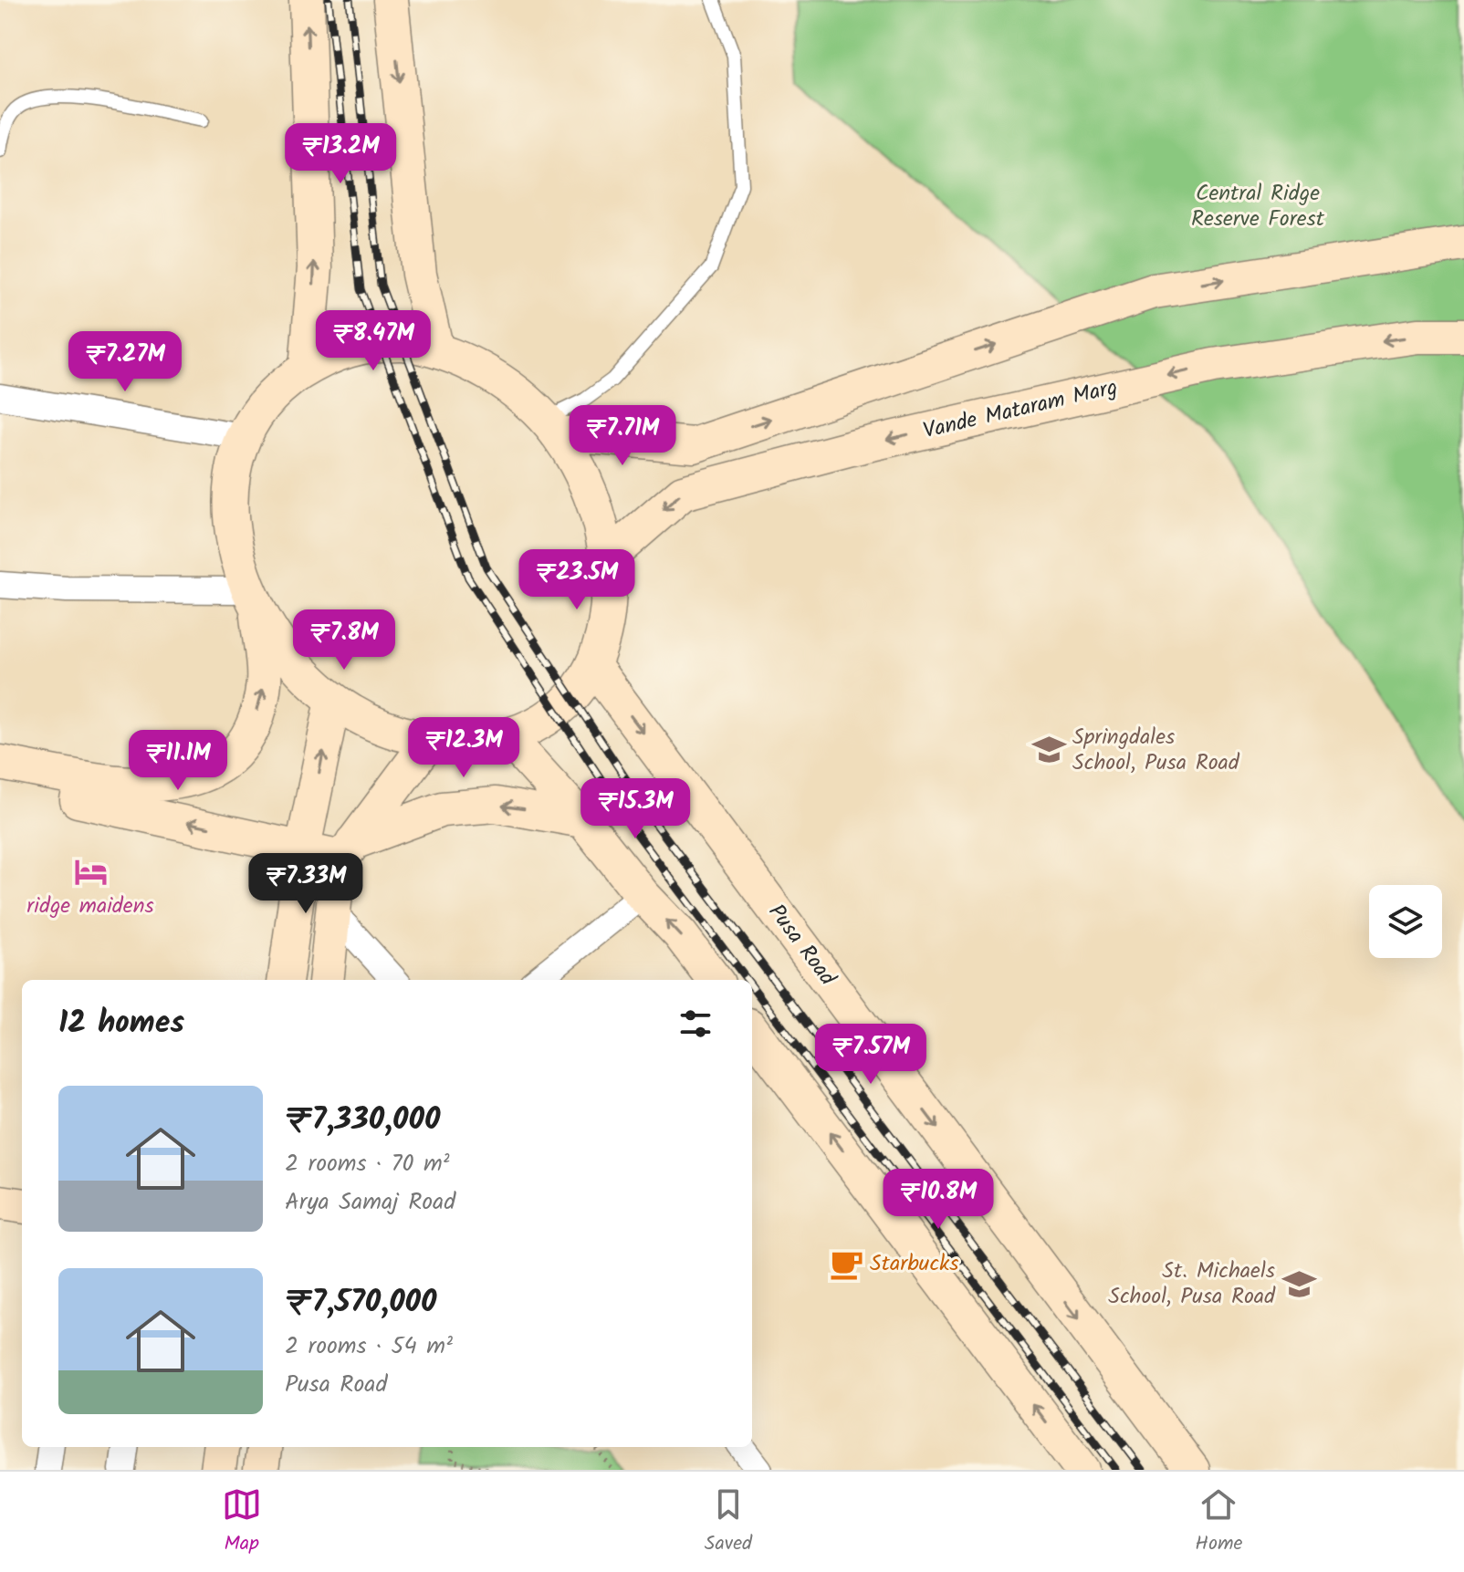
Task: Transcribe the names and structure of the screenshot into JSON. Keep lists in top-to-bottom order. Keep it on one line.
{"streets":{"main road":["Vande Mataram Marg","Pusa Road"]},"parks":["Central Ridge Reserve Forest"],"places":{"school or university":["Springdales School, Pusa Road","St. Michaels School, Pusa Road"],"hotel":["ridge maidens"],"cafe":["Starbucks"]},"page":{"price":["₹13.2M","₹8.47M","₹7.27M","₹7.71M","₹23.5M","₹7.8M","₹12.3M","₹11.1M","₹15.3M","₹7.33M","₹7.57M","₹10.8M"],"heading":"12 homes","list":[{"name":"₹7,330,000","note":"2 rooms · 70 m² · Arya Samaj Road"},{"name":"₹7,570,000","note":"2 rooms · 54 m² · Pusa Road"}],"tabs":["Map","Saved","Home"]}}
